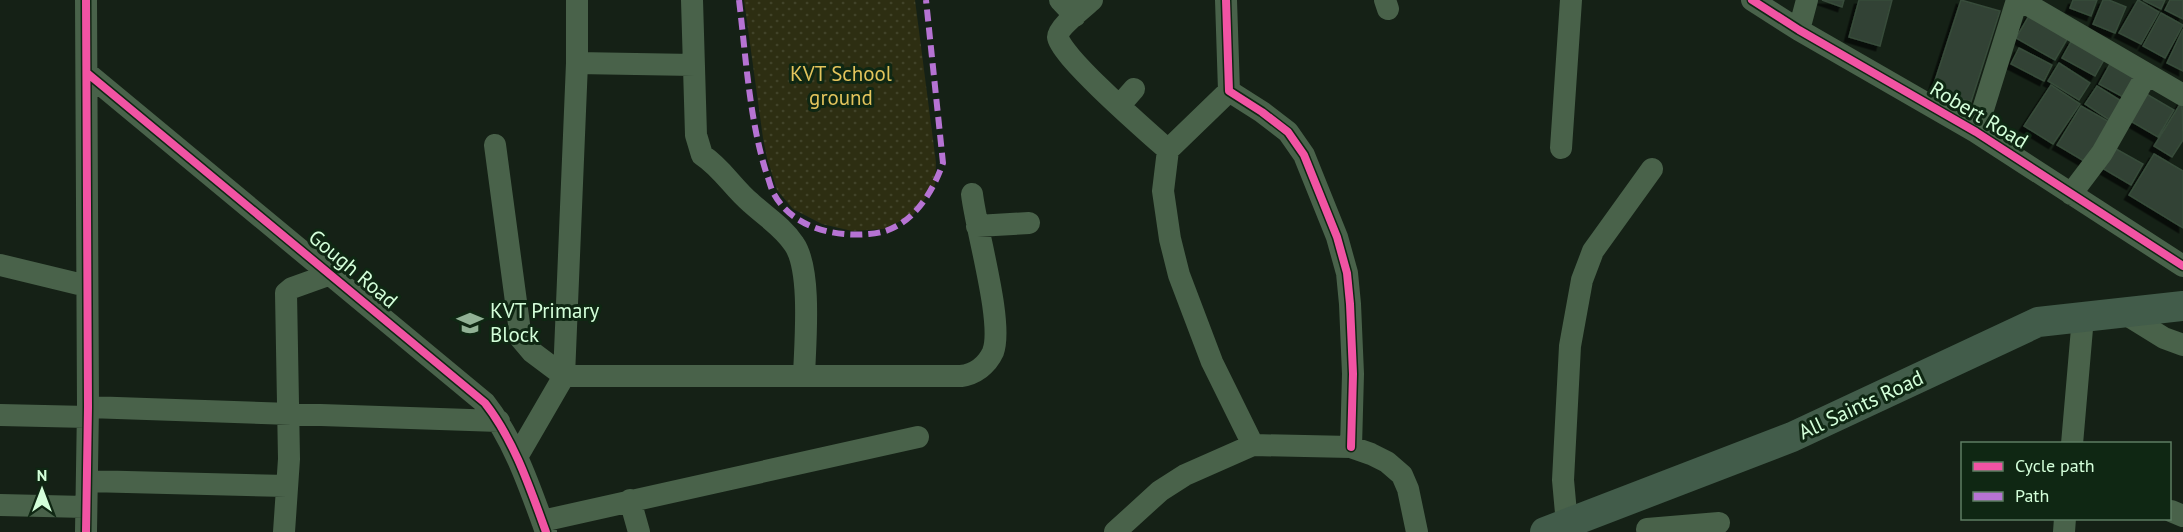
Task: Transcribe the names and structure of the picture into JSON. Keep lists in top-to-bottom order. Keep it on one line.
{"streets":{"main road":["All Saints Road"],"street":["Robert Road","Gough Road"]},"parks":["KVT School ground"],"places":{"school or university":["KVT Primary Block"]},"legend":["Cycle path","Path"],"north":"top"}
